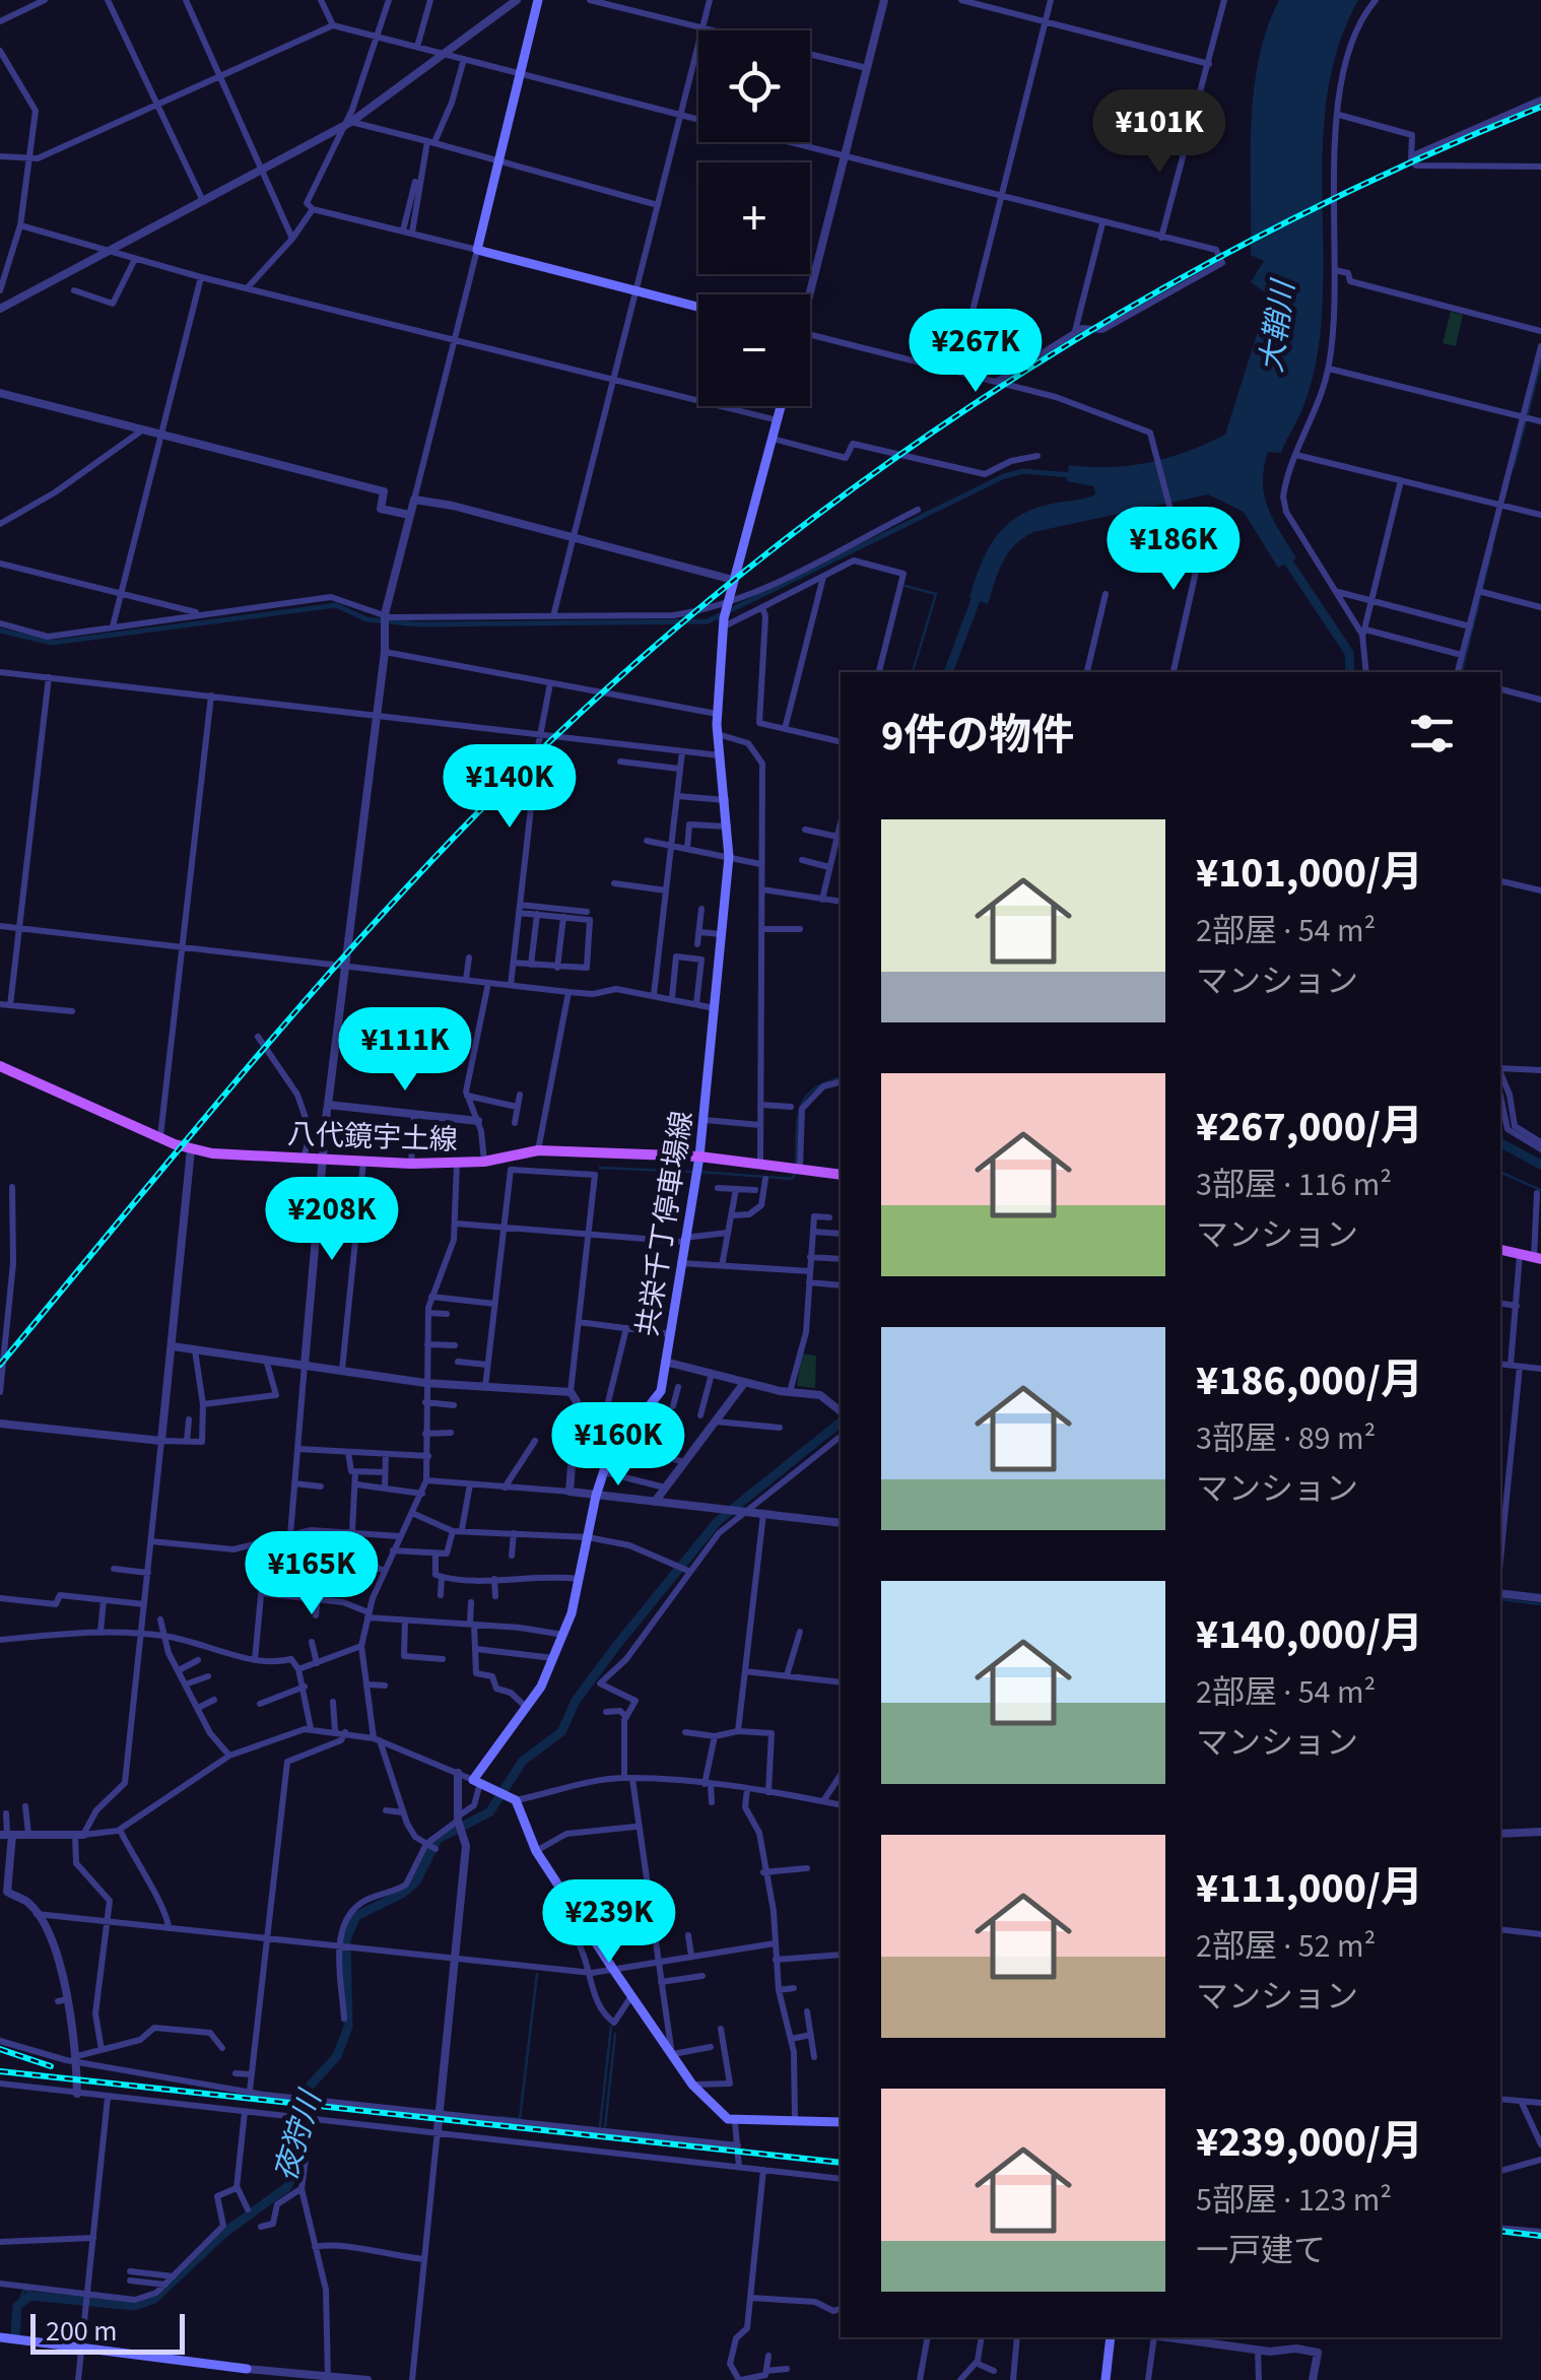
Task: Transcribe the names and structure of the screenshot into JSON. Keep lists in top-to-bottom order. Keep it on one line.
{"streets":{"main road":["八代鏡宇土線","共栄千丁停車場線"]},"crossings":[["八代鏡宇土線","共栄千丁停車場線"]],"water":["大鞘川","夜狩川"],"scale_bar":"200 m","page":{"map_buttons":["+","−"],"price":["¥101K","¥267K","¥186K","¥140K","¥111K","¥208K","¥160K","¥165K","¥239K"],"heading":"9件の物件","list":[{"name":"¥101,000/月","note":"2部屋 · 54 m² · マンション"},{"name":"¥267,000/月","note":"3部屋 · 116 m² · マンション"},{"name":"¥186,000/月","note":"3部屋 · 89 m² · マンション"},{"name":"¥140,000/月","note":"2部屋 · 54 m² · マンション"},{"name":"¥111,000/月","note":"2部屋 · 52 m² · マンション"},{"name":"¥239,000/月","note":"5部屋 · 123 m² · 一戸建て"}],"scale":"200 m"}}
